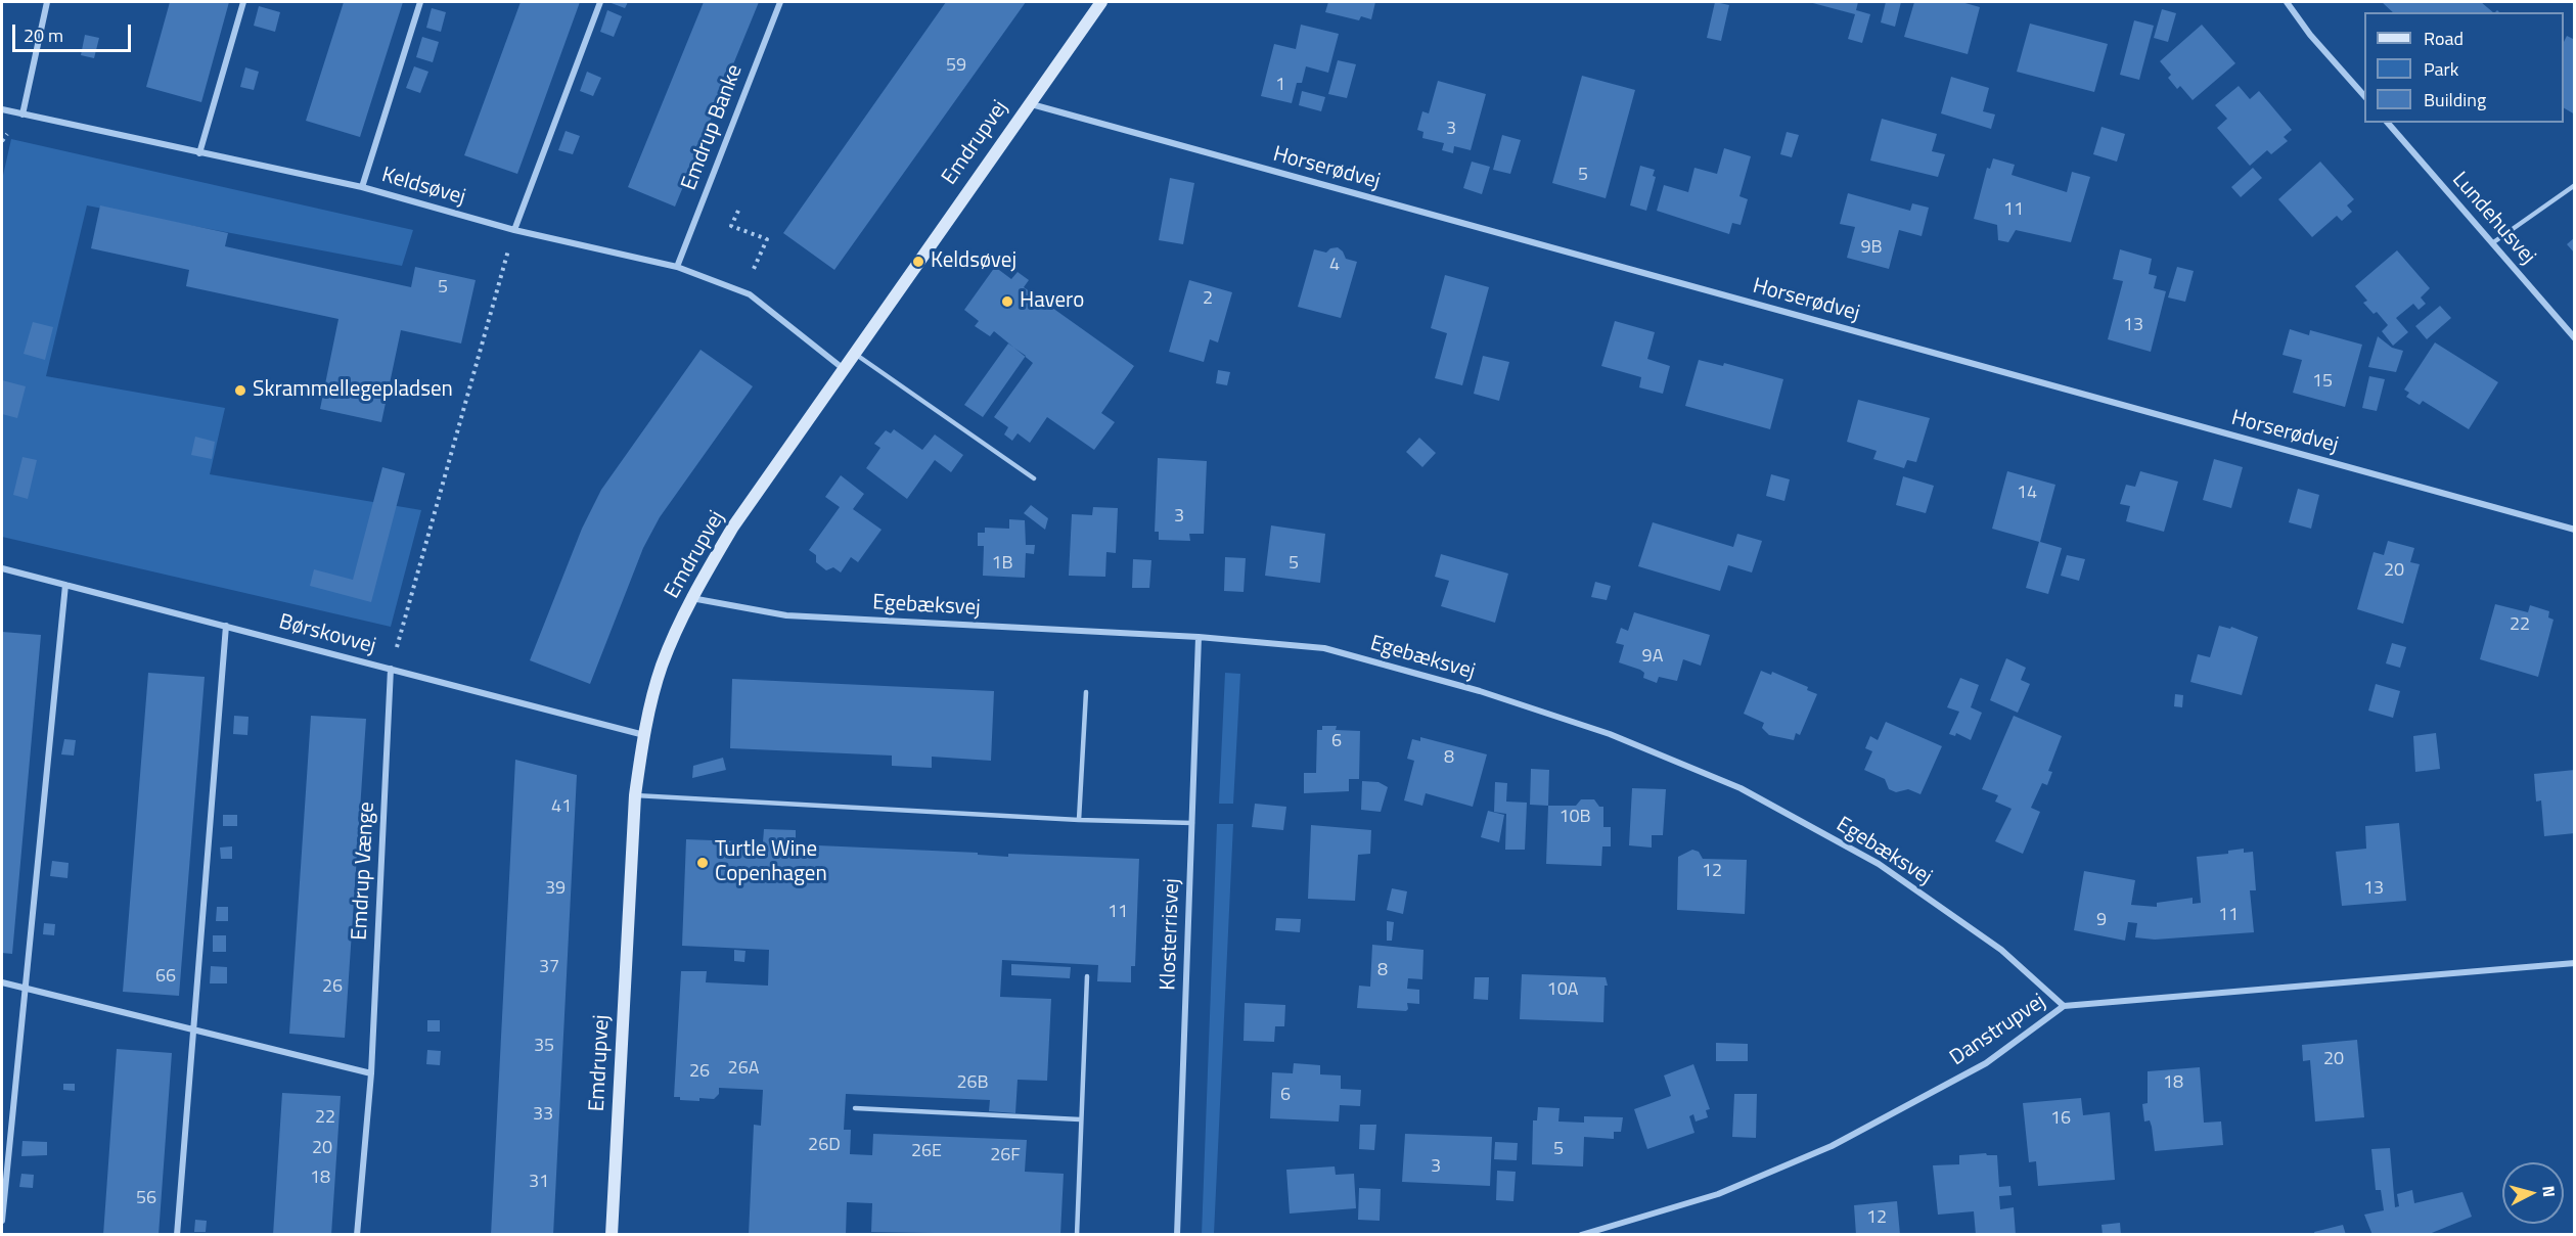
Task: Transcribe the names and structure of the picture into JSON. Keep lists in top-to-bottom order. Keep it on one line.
{"streets":{"street":["Emdrup Banke","Emdrupvej","Horserødvej","Keldsøvej","Lundehusvej","Egebæksvej","Børskovvej","Emdrup Vænge","Klosterrisvej","Danstrupvej"]},"crossings":[["Emdrup Banke","Keldsøvej"],["Emdrupvej","Horserødvej"],["Emdrupvej","Keldsøvej"],["Emdrupvej","Egebæksvej"],["Emdrupvej","Børskovvej"],["Egebæksvej","Klosterrisvej"],["Egebæksvej","Danstrupvej"],["Børskovvej","Emdrup Vænge"]],"places":["Keldsøvej","Havero","Skrammellegepladsen","Turtle Wine Copenhagen"],"house_numbers":["59","1","3","5","11","9B","4","5","2","13","15","14","3","1B","5","20","22","9A","6","8","41","10B","12","39","13","11","11","9","37","8","66","26","10A","35","20","26A","26","26B","18","6","33","22","16","26D","20","5","26E","26F","3","18","31","56","12"],"legend":["Road","Park","Building"],"scale_bar":"20 m","north":"right"}
